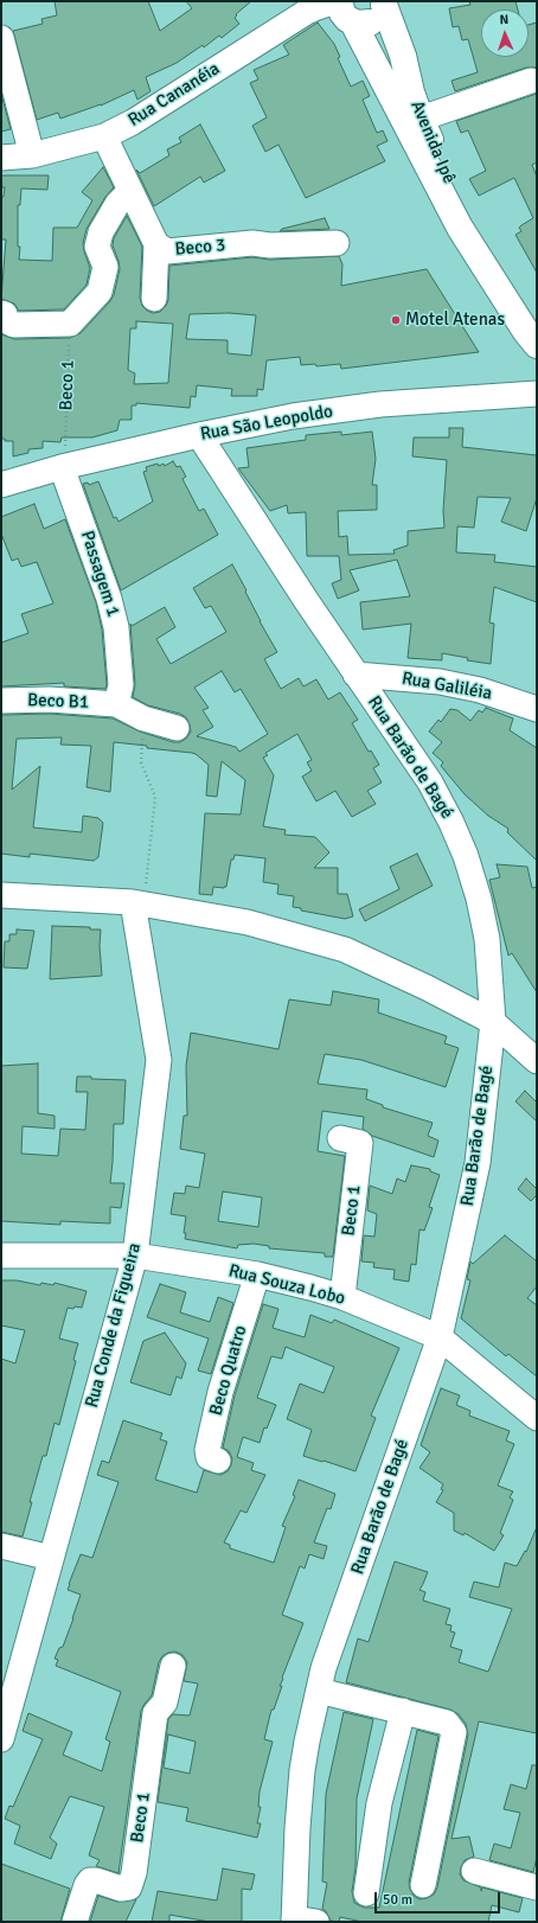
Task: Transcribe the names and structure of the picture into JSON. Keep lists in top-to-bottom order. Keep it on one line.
{"streets":{"main road":["Avenida Ipê"],"street":["Rua Cananéia","Beco 3","Beco 1","Rua São Leopoldo","Passagem 1","Rua Galiléia","Beco B1","Rua Barão de Bagé","Rua Souza Lobo","Rua Conde da Figueira","Beco Quatro"]},"crossings":[["Rua Cananéia","Avenida Ipê"],["Rua Cananéia","Beco 3"],["Beco 1","Rua São Leopoldo"],["Beco 1","Passagem 1"],["Beco 1","Rua Souza Lobo"],["Rua São Leopoldo","Passagem 1"],["Rua São Leopoldo","Rua Barão de Bagé"],["Passagem 1","Beco B1"],["Rua Galiléia","Rua Barão de Bagé"],["Rua Barão de Bagé","Rua Souza Lobo"],["Rua Souza Lobo","Rua Conde da Figueira"],["Rua Souza Lobo","Beco Quatro"]],"places":["Motel Atenas"],"scale_bar":"50 m","north":"top"}
